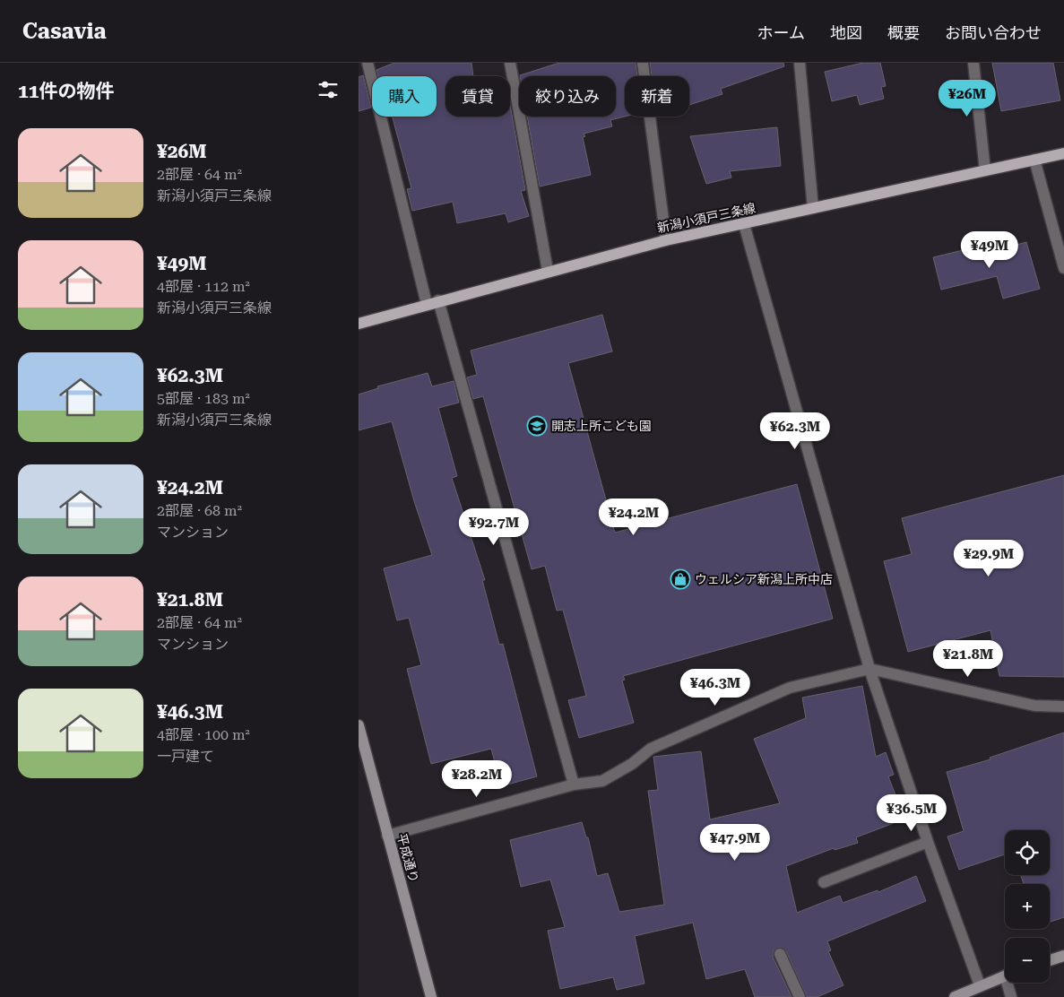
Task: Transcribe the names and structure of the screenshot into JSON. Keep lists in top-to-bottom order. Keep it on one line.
{"streets":{"main road":["新潟小須戸三条線"],"street":["平成通り"]},"places":{"school or university":["開志上所こども園"],"shop":["ウェルシア新潟上所中店"]},"page":{"header":"Casavia","nav":["ホーム","地図","概要","お問い合わせ"],"heading":"11件の物件","chip":["購入","賃貸","絞り込み","新着"],"price":["¥26M","¥49M","¥62.3M","¥24.2M","¥92.7M","¥29.9M","¥21.8M","¥46.3M","¥28.2M","¥36.5M","¥47.9M"],"list":[{"name":"¥26M","note":"2部屋 · 64 m² · 新潟小須戸三条線"},{"name":"¥49M","note":"4部屋 · 112 m² · 新潟小須戸三条線"},{"name":"¥62.3M","note":"5部屋 · 183 m² · 新潟小須戸三条線"},{"name":"¥24.2M","note":"2部屋 · 68 m² · マンション"},{"name":"¥21.8M","note":"2部屋 · 64 m² · マンション"},{"name":"¥46.3M","note":"4部屋 · 100 m² · 一戸建て"}],"map_buttons":["+","−"]}}
